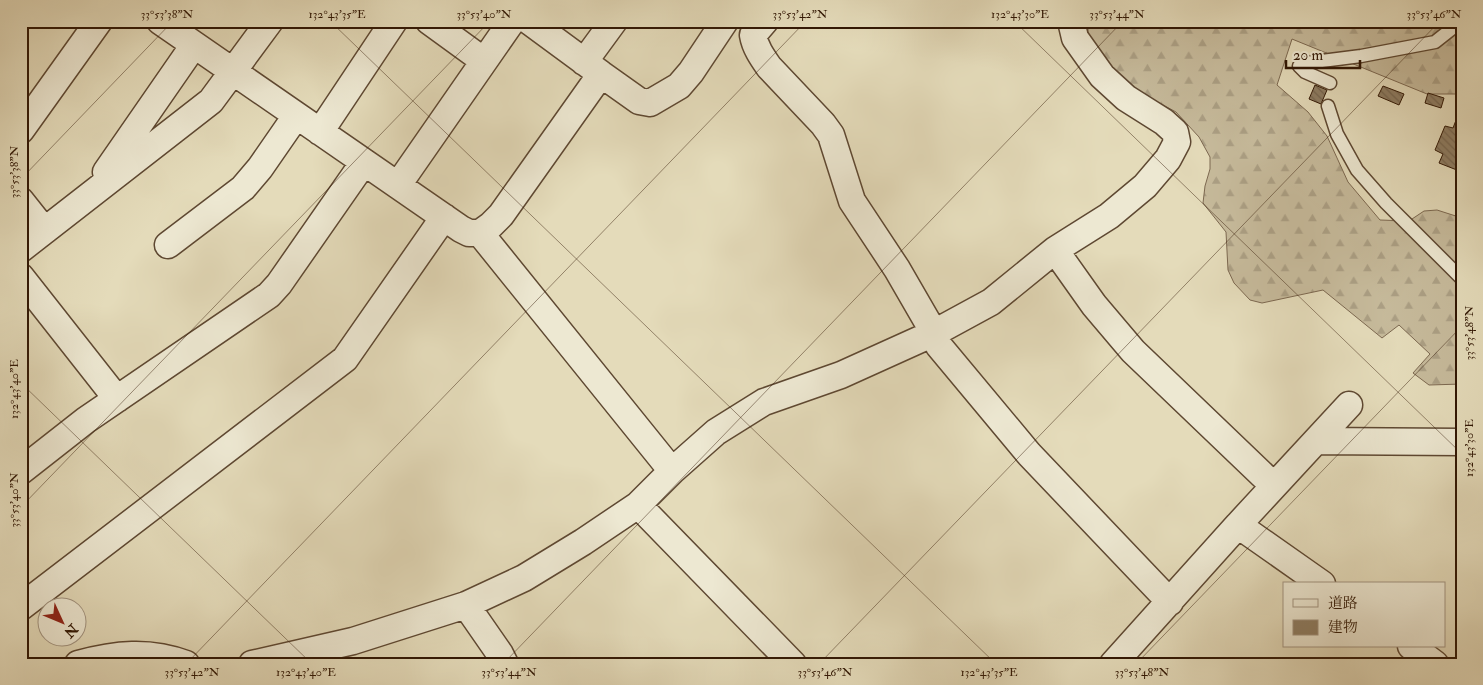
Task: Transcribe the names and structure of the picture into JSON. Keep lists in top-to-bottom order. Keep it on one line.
{"legend":["道路","建物"],"scale_bar":"20 m","north":"bottom right","coordinates":["33°53'38\"N","132°43'35\"E","33°53'40\"N","33°53'42\"N","132°43'30\"E","33°53'44\"N","33°53'46\"N","33°53'48\"N","132°43'40\"E"]}
